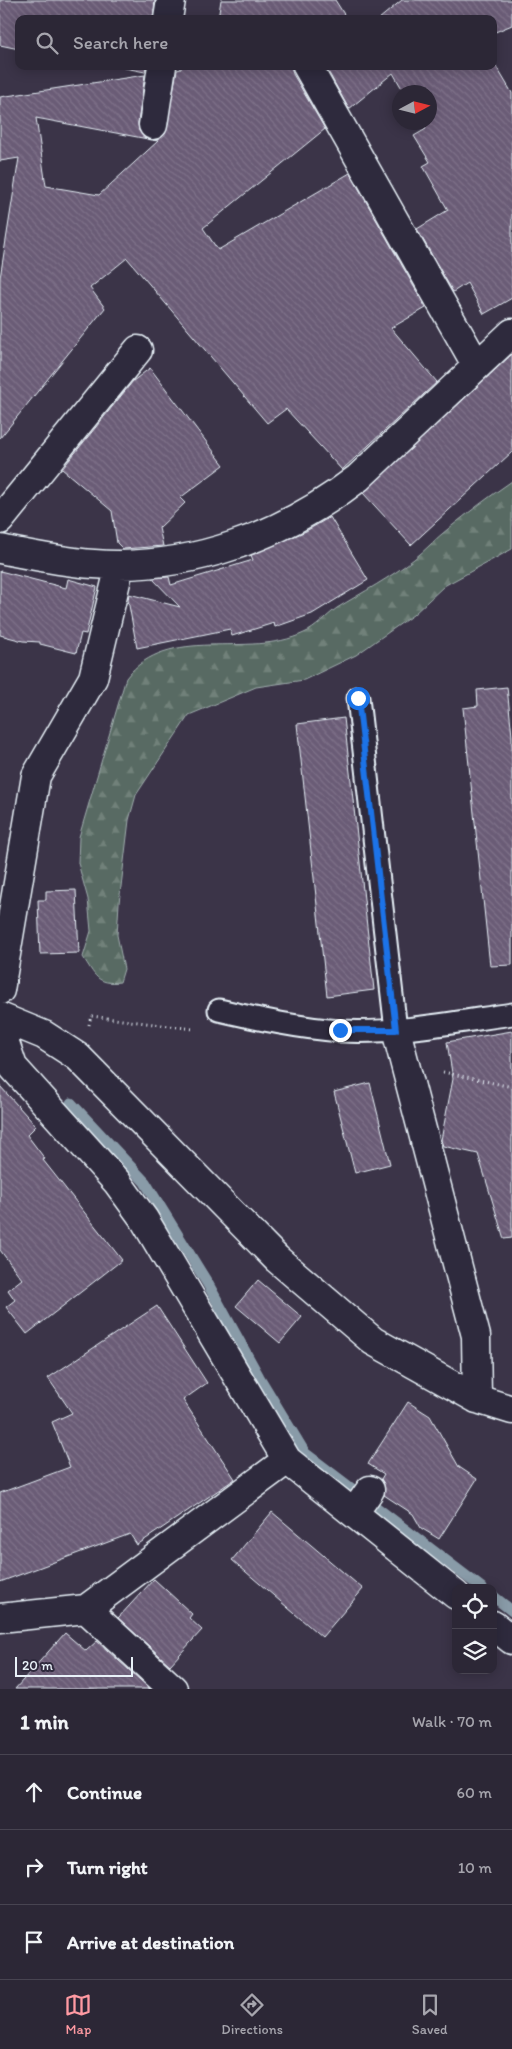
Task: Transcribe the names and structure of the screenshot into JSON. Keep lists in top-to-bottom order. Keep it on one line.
{"scale_bar":"20 m","north":"right","page":{"search":"Search here","scale":"20 m","heading":["1 min","Walk · 70 m"],"list":[["Continue","60 m"],["Turn right","10 m"],"Arrive at destination"],"nav":["Map","Directions","Saved"]}}
